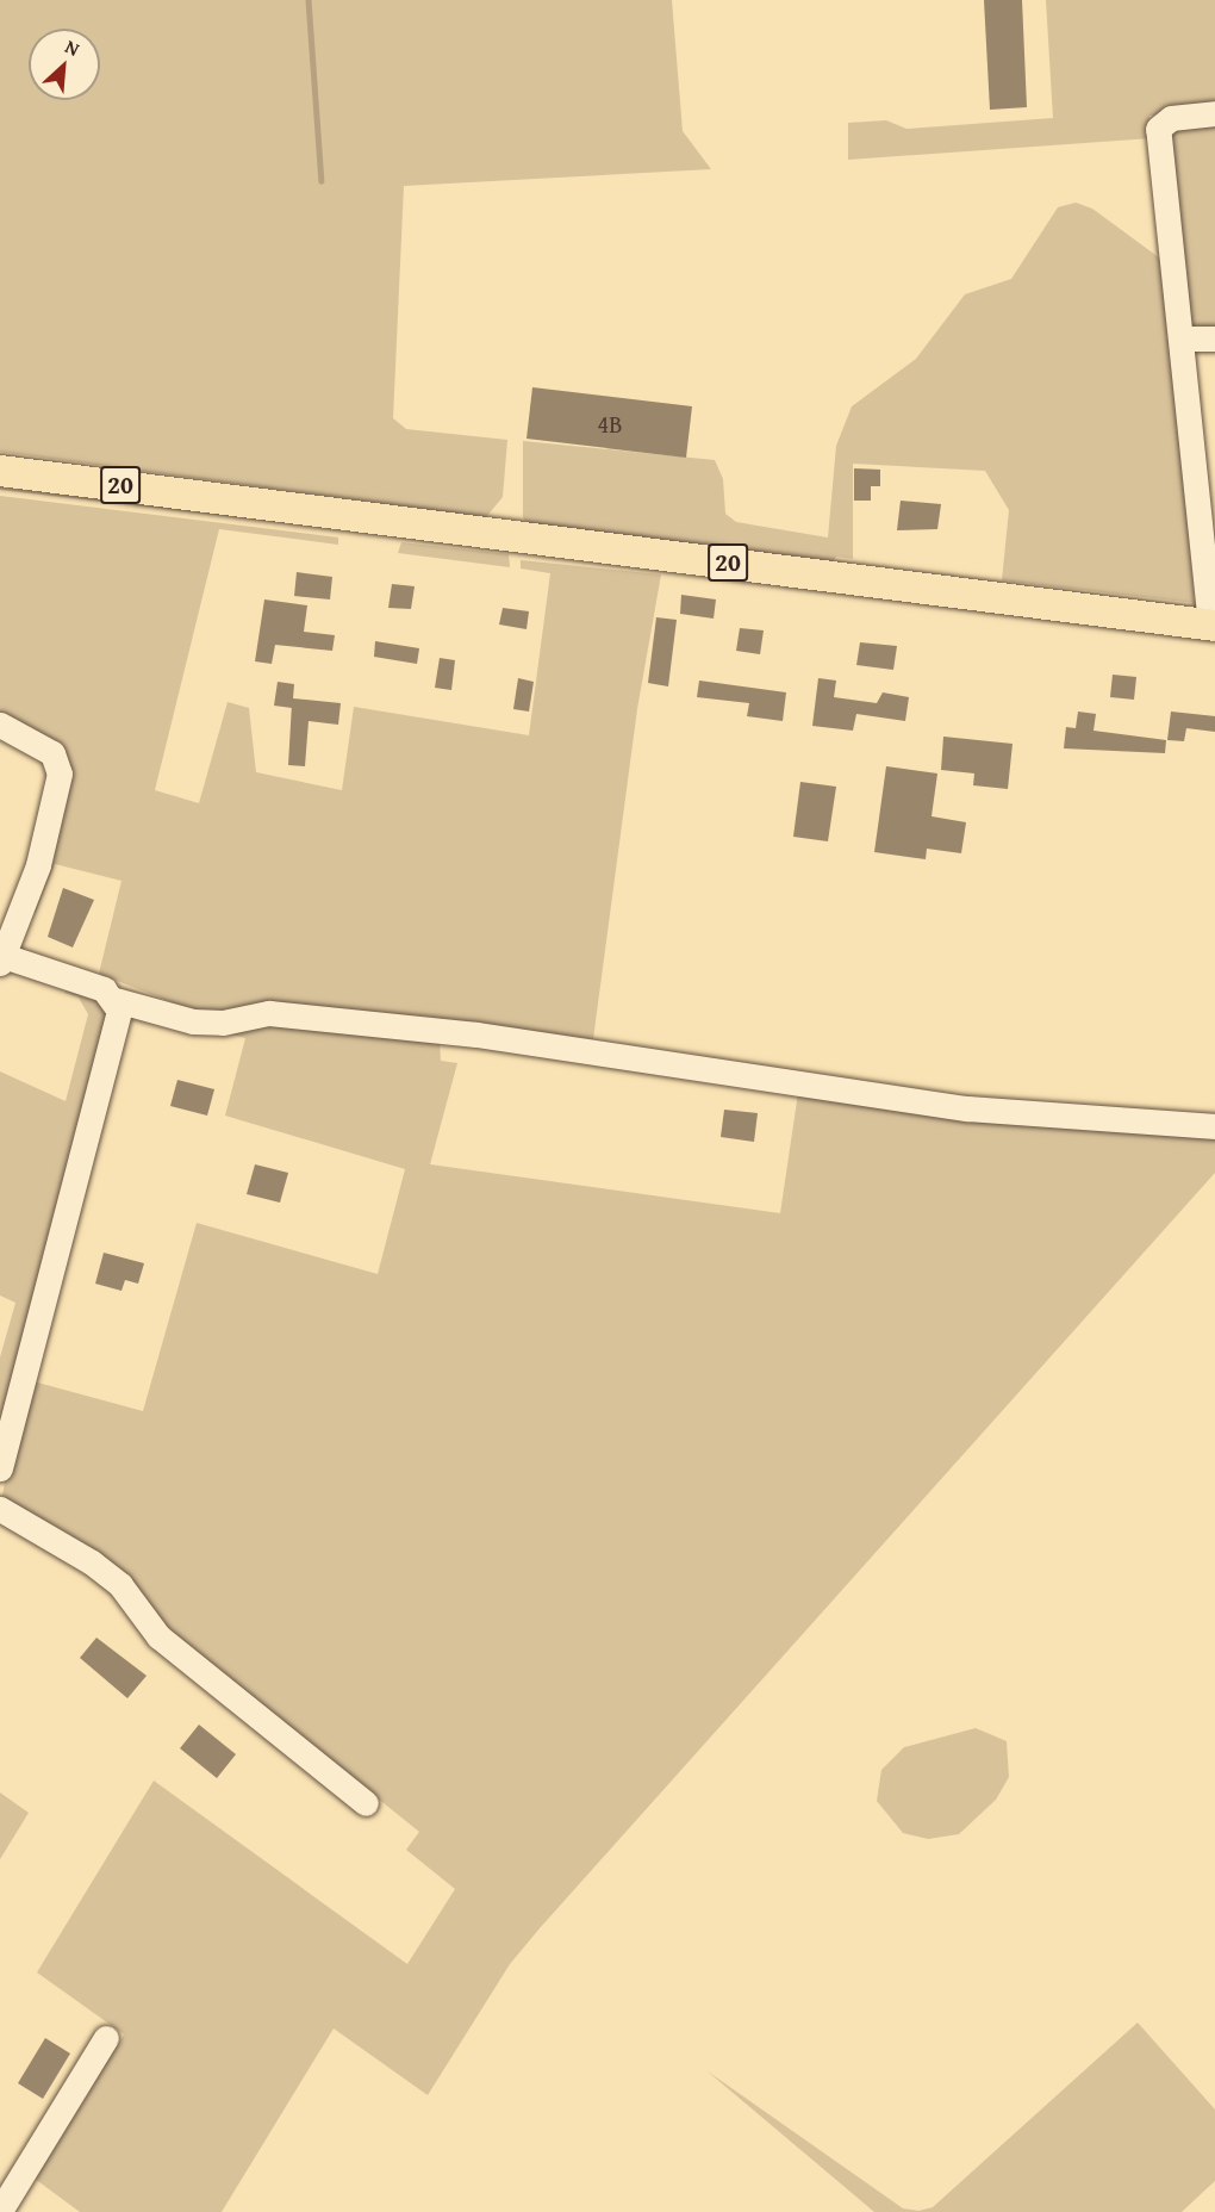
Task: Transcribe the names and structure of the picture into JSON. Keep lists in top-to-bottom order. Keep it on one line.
{"streets":{"main road":["20"]},"house_numbers":["4B"],"north":"top right"}
